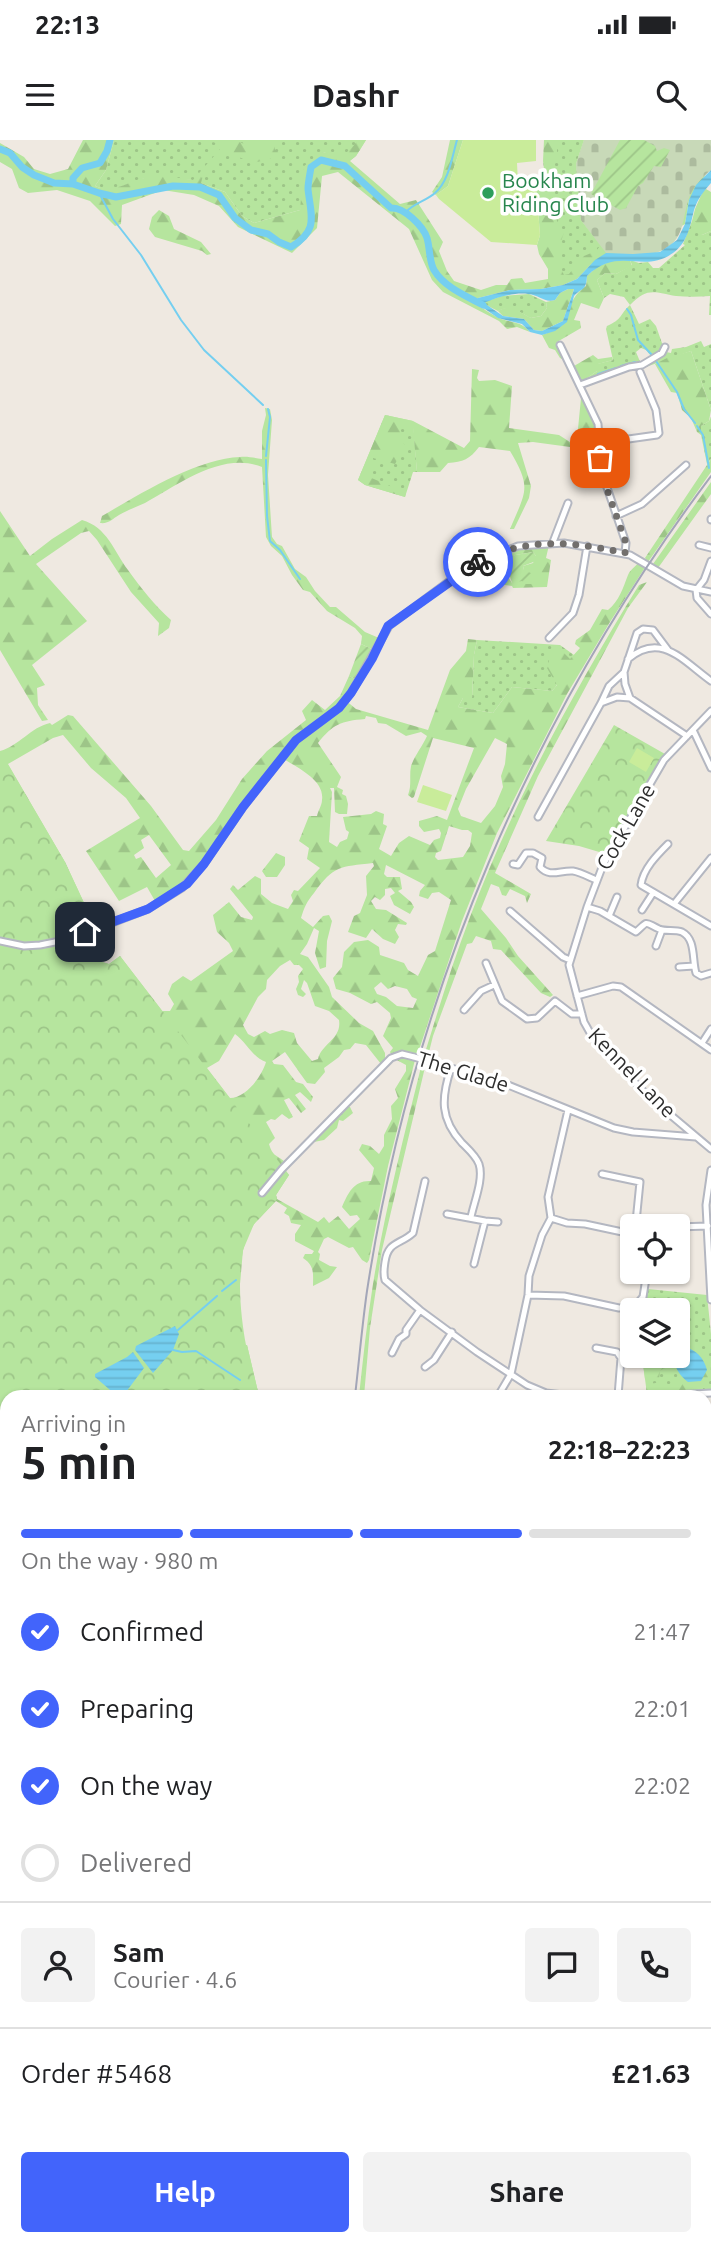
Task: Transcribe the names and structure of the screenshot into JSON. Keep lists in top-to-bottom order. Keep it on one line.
{"streets":{"street":["Cock Lane","The Glade","Kennel Lane"]},"crossings":[["The Glade","Kennel Lane"]],"places":["Bookham Riding Club"],"page":{"status":"22:13","header":"Dashr","heading":["5 min","Arriving in","22:18–22:23"],"panel":["Sam","Courier · 4.6","Order #5468","£21.63"],"bar":"On the way · 980 m","list":[["Confirmed","21:47"],["Preparing","22:01"],["On the way","22:02"],"Delivered"],"buttons":["Help","Share"]}}
